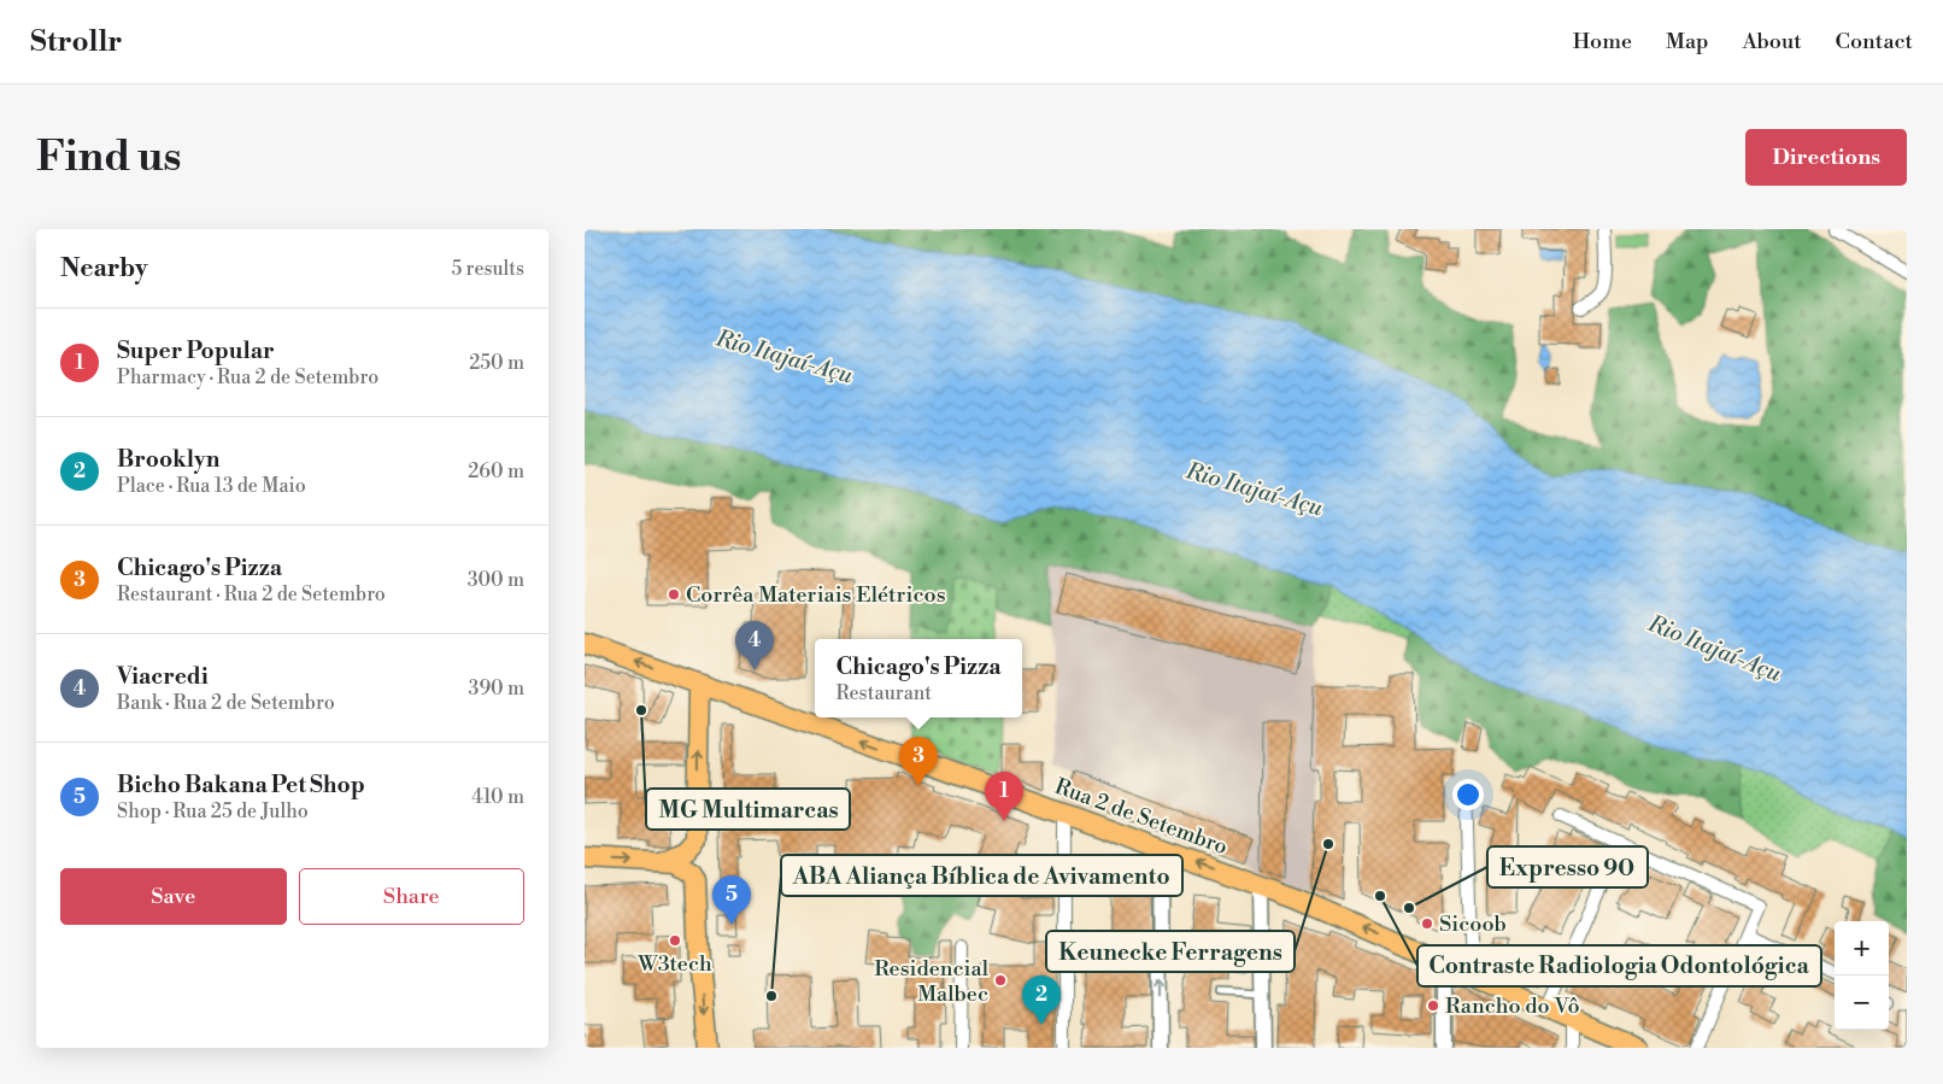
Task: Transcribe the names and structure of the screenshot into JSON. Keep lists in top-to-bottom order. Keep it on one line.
{"streets":{"main road":["Rua 2 de Setembro"]},"one_way":["Rua 2 de Setembro"],"water":["Rio Itajaí-Açu"],"places":["Corrêa Materiais Elétricos","MG Multimarcas","Keunecke Ferragens","Contraste Radiologia Odontológica","Expresso 90","Sicoob","W3tech","Residencial Malbec","ABA Aliança Bíblica de Avivamento","Rancho do Vô"],"page":{"header":"Strollr","nav":["Home","Map","About","Contact"],"buttons":["Directions",["Save","Share"]],"title":"Find us","heading":["Nearby","5 results"],"list":[{"mark":"1","name":"Super Popular","note":"Pharmacy · Rua 2 de Setembro","value":"250 m"},{"mark":"2","name":"Brooklyn","note":"Place · Rua 13 de Maio","value":"260 m"},{"mark":"3","name":"Chicago's Pizza","note":"Restaurant · Rua 2 de Setembro","value":"300 m"},{"mark":"4","name":"Viacredi","note":"Bank · Rua 2 de Setembro","value":"390 m"},{"mark":"5","name":"Bicho Bakana Pet Shop","note":"Shop · Rua 25 de Julho","value":"410 m"}],"pins":["4","3","1","5","2"],"popup":["Chicago's Pizza","Restaurant"],"map_buttons":["+","−"]}}
